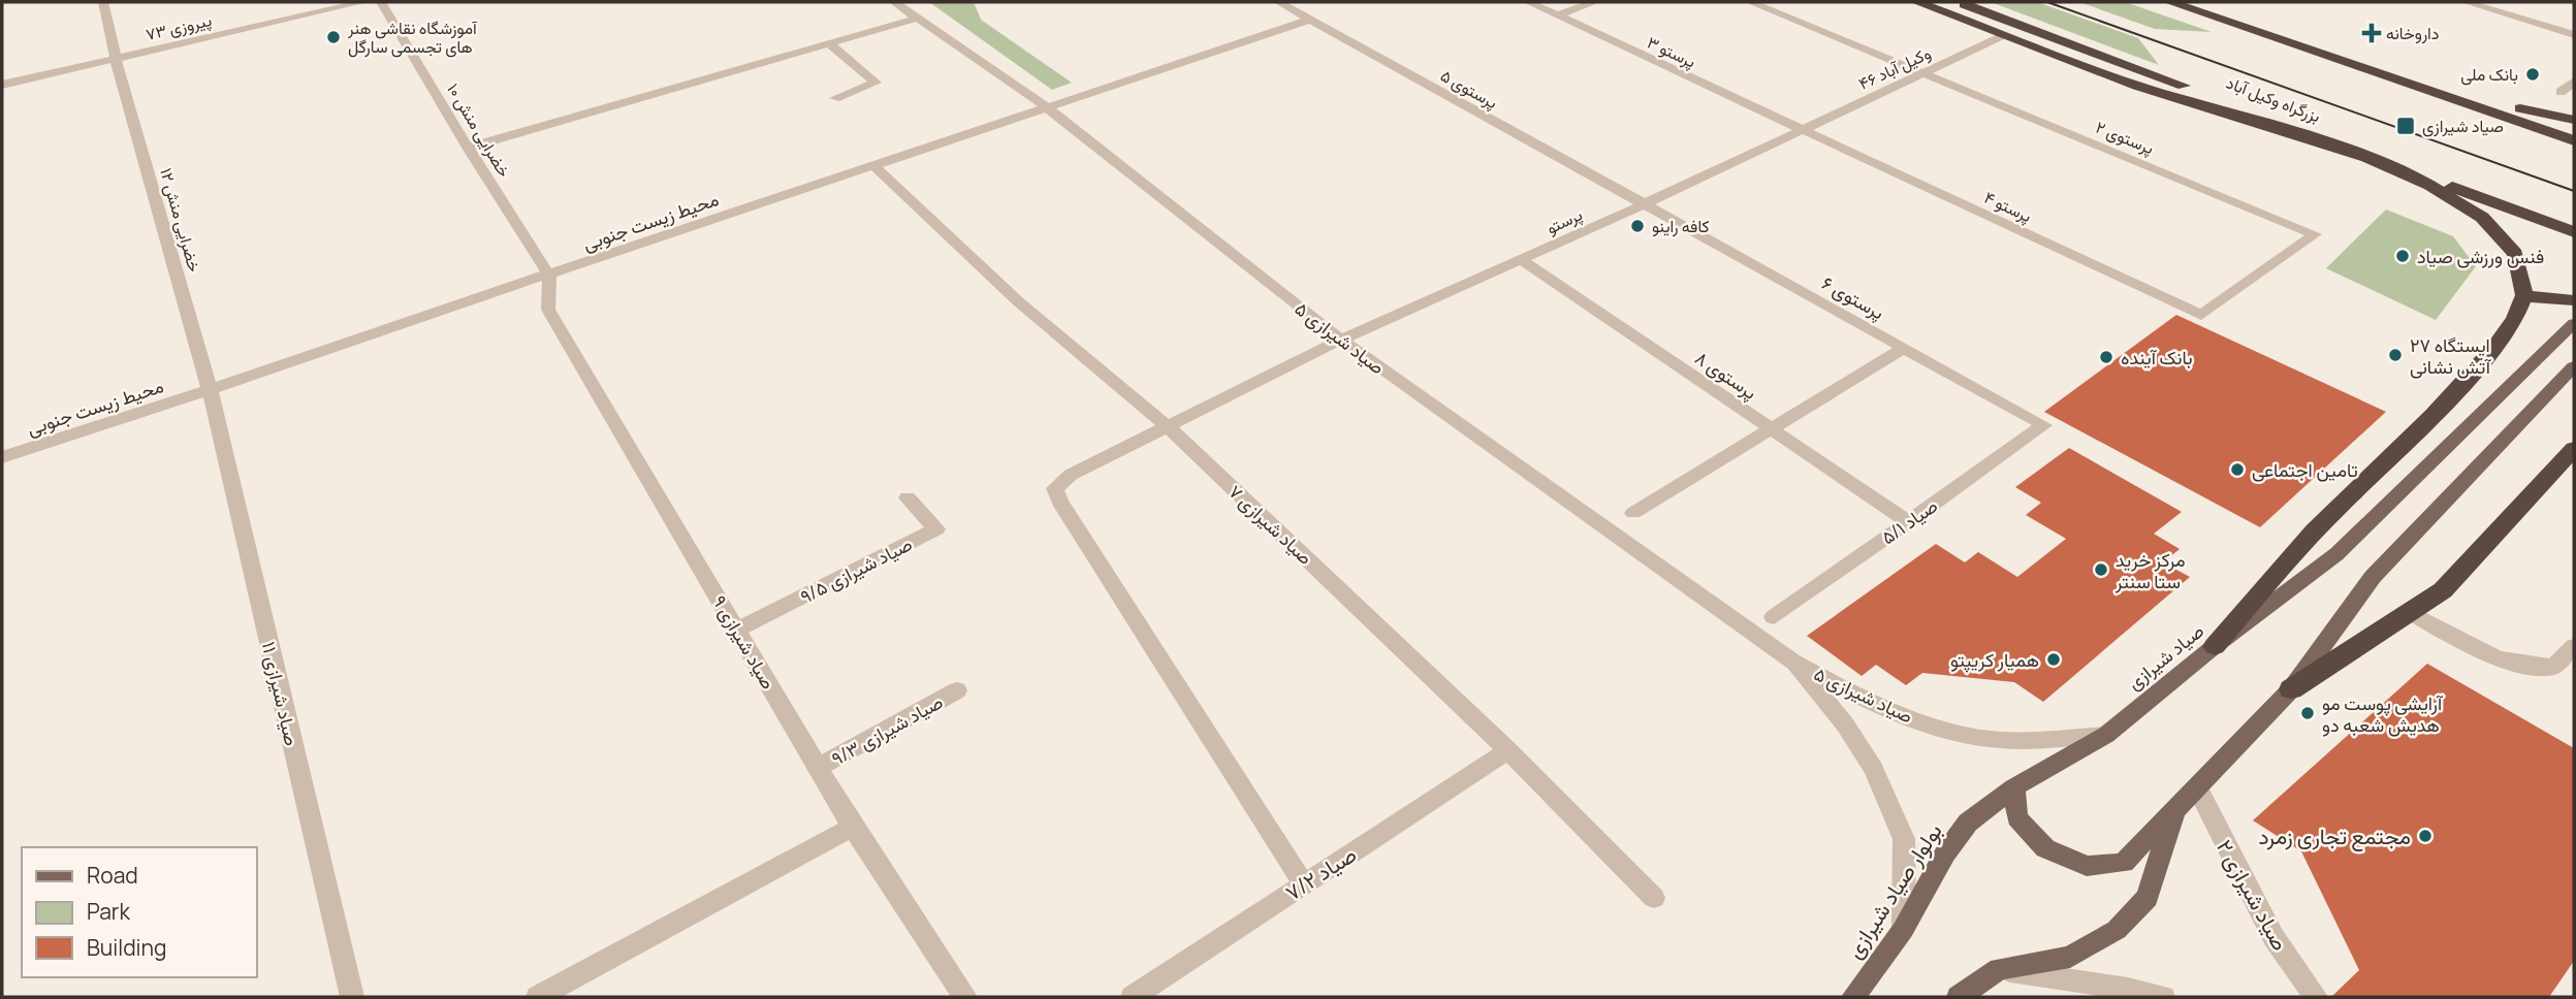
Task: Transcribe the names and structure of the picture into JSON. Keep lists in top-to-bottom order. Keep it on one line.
{"streets":{"highway":["بزرگراه وکیل آباد"],"main road":["صیاد شیرازی","بولوار صیاد شیرازی"],"street":["پیروزی ۷۳","پرستو ۳","۴۶ وکیل آباد","پرستوی ۵","خضرایی منش ۱۰","پرستوی ۲","پرستو ۴","خضرایی منش ۱۲","محیط زیست جنوبی","پرستو","پرستوی ۶","صیاد شیرازی ۵","پرستوی ۸","صیاد ۵/۱","صیاد شیرازی ۷","صیاد شیرازی ۹/۵","صیاد شیرازی ۹","صیاد شیرازی ۱۱","صیاد شیرازی ۹/۳","صیاد ۷/۲","صیاد شیرازی ۲"]},"crossings":[["پیروزی ۷۳","خضرایی منش ۱۲"],["پرستو ۳","۴۶ وکیل آباد"],["پرستو ۳","پرستو ۴"],["پرستو ۳","پرستو"],["۴۶ وکیل آباد","پرستوی ۲"],["۴۶ وکیل آباد","پرستو ۴"],["۴۶ وکیل آباد","پرستو"],["پرستوی ۵","محیط زیست جنوبی"],["پرستوی ۵","پرستو"],["پرستوی ۵","پرستوی ۶"],["خضرایی منش ۱۰","محیط زیست جنوبی"],["خضرایی منش ۱۰","صیاد شیرازی ۹"],["پرستوی ۲","پرستو ۴"],["پرستو ۴","پرستو"],["خضرایی منش ۱۲","محیط زیست جنوبی"],["خضرایی منش ۱۲","صیاد شیرازی ۱۱"],["محیط زیست جنوبی","صیاد شیرازی ۵"],["محیط زیست جنوبی","صیاد شیرازی ۷"],["محیط زیست جنوبی","صیاد شیرازی ۹"],["محیط زیست جنوبی","صیاد شیرازی ۱۱"],["پرستو","پرستوی ۶"],["پرستو","صیاد شیرازی ۵"],["پرستو","پرستوی ۸"],["پرستو","صیاد شیرازی ۷"],["پرستو","صیاد ۷/۲"],["پرستوی ۶","صیاد ۵/۱"],["صیاد شیرازی ۵","صیاد شیرازی"],["صیاد شیرازی ۵","بولوار صیاد شیرازی"],["پرستوی ۸","صیاد ۵/۱"],["صیاد شیرازی ۷","صیاد ۷/۲"],["صیاد شیرازی ۹/۵","صیاد شیرازی ۹"],["صیاد شیرازی ۹","صیاد شیرازی ۹/۳"],["صیاد شیرازی","بولوار صیاد شیرازی"]],"places":{"health":["داروخانه"],"other":["آموزشگاه نقاشی هنر های تجسمی سارگل","بانک ملی","کافه راینو","فنس ورزشی صیاد","ایستگاه ۲۷ آتش نشانی","بانک آینده","تامین اجتماعی","مرکز خرید ستا سنتر","همیار کریپتو","آرایشی پوست مو هدیش شعبه دو","مجتمع تجاری زمرد"],"transit":["صیاد شیرازی"]},"legend":["Road","Park","Building"]}
